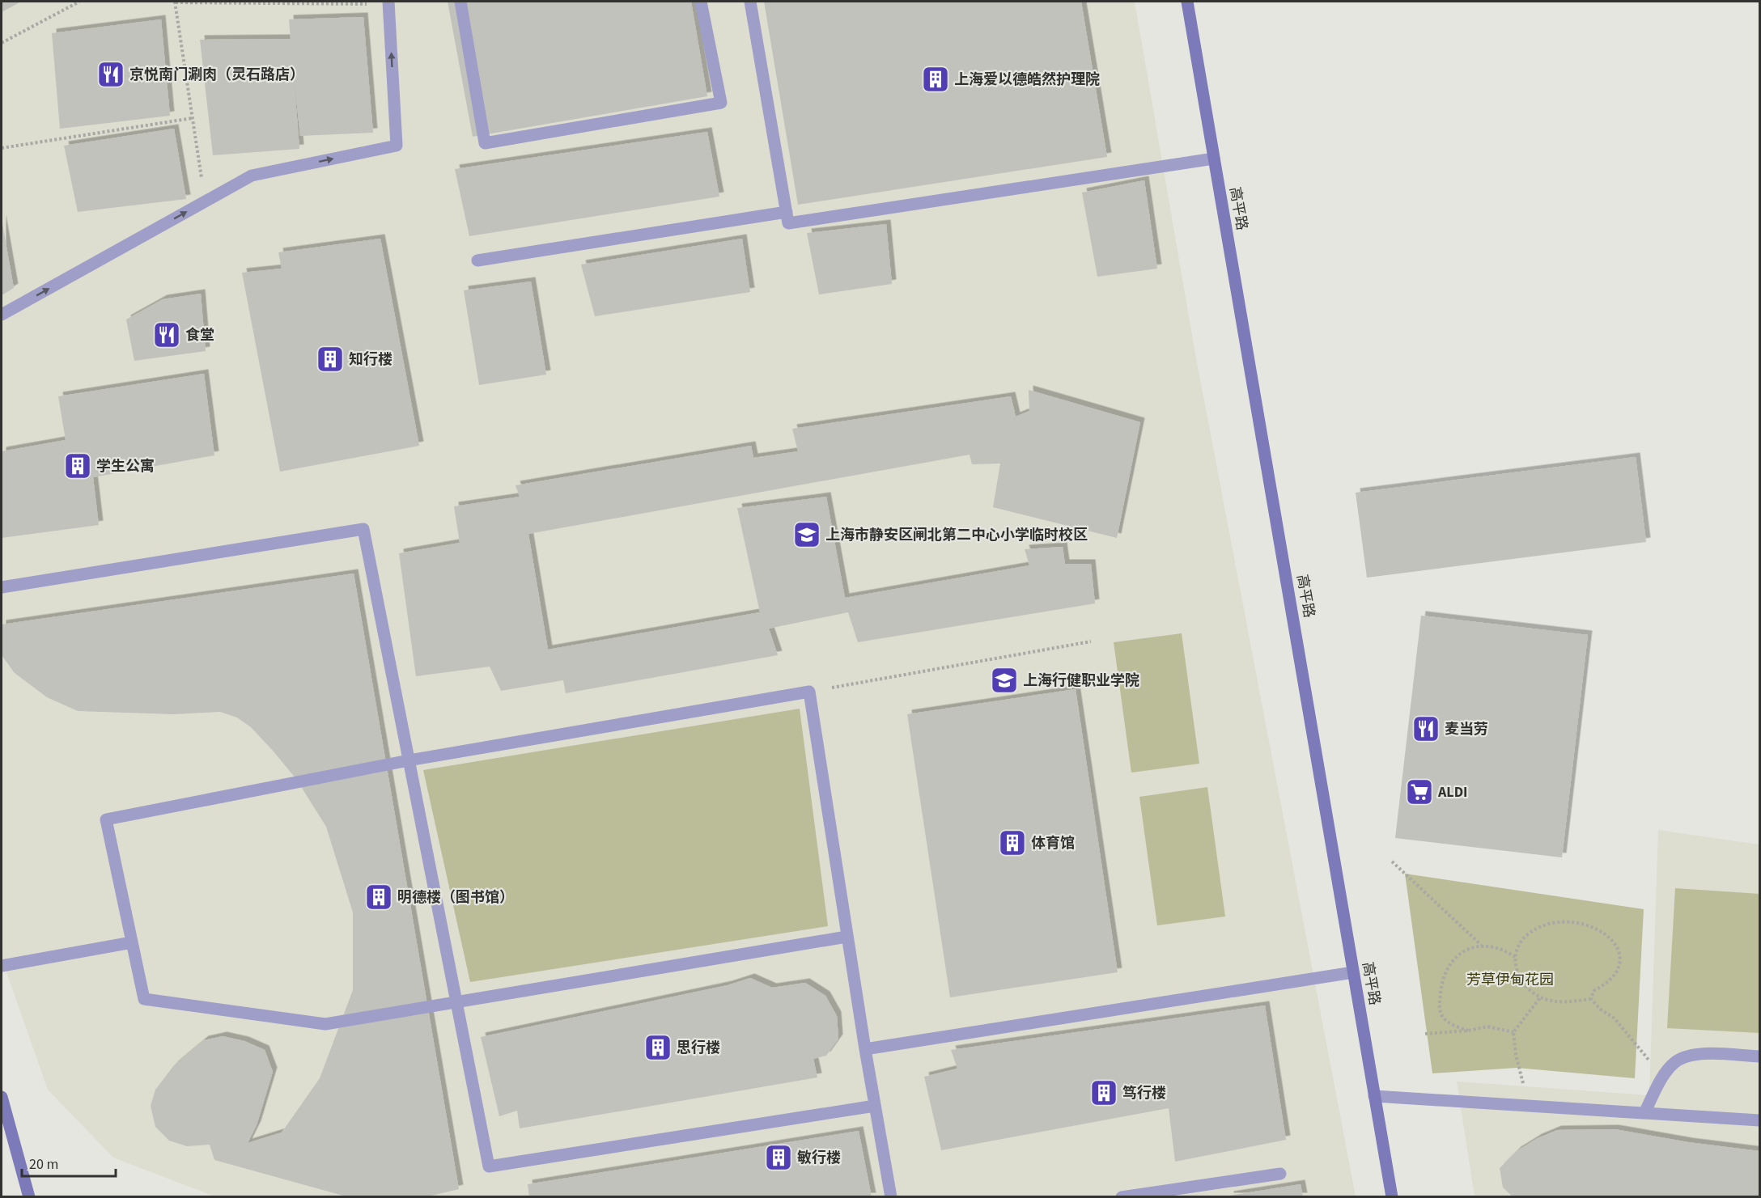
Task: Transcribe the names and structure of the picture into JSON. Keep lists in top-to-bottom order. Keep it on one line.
{"streets":{"street":["高平路"]},"parks":["芳草伊甸花园"],"places":{"restaurant":["京悦南门涮肉（灵石路店）","食堂","麦当劳"],"building":["上海爱以德皓然护理院","知行楼","学生公寓","体育馆","明德楼（图书馆）","思行楼","笃行楼","敏行楼"],"school or university":["上海市静安区闸北第二中心小学临时校区","上海行健职业学院"],"supermarket":["ALDI"]},"scale_bar":"20 m"}
